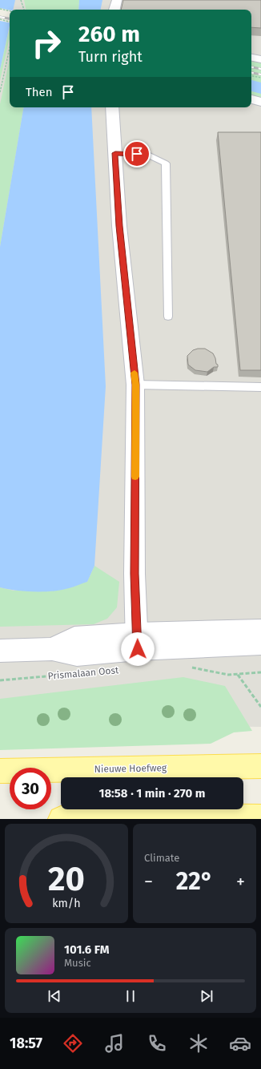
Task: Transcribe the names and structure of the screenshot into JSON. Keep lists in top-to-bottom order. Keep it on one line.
{"streets":{"main road":["Nieuwe Hoefweg"],"path":["Prismalaan Oost"]},"page":{"turn":["260 m","Turn right"],"then":"Then","limit":"30","trip":"18:58 · 1 min · 270 m","tile":"Climate","heat":["−","22°","+"],"song":["101.6 FM","Music"],"tabs":"18:57","gauge":["20","km/h"]}}
